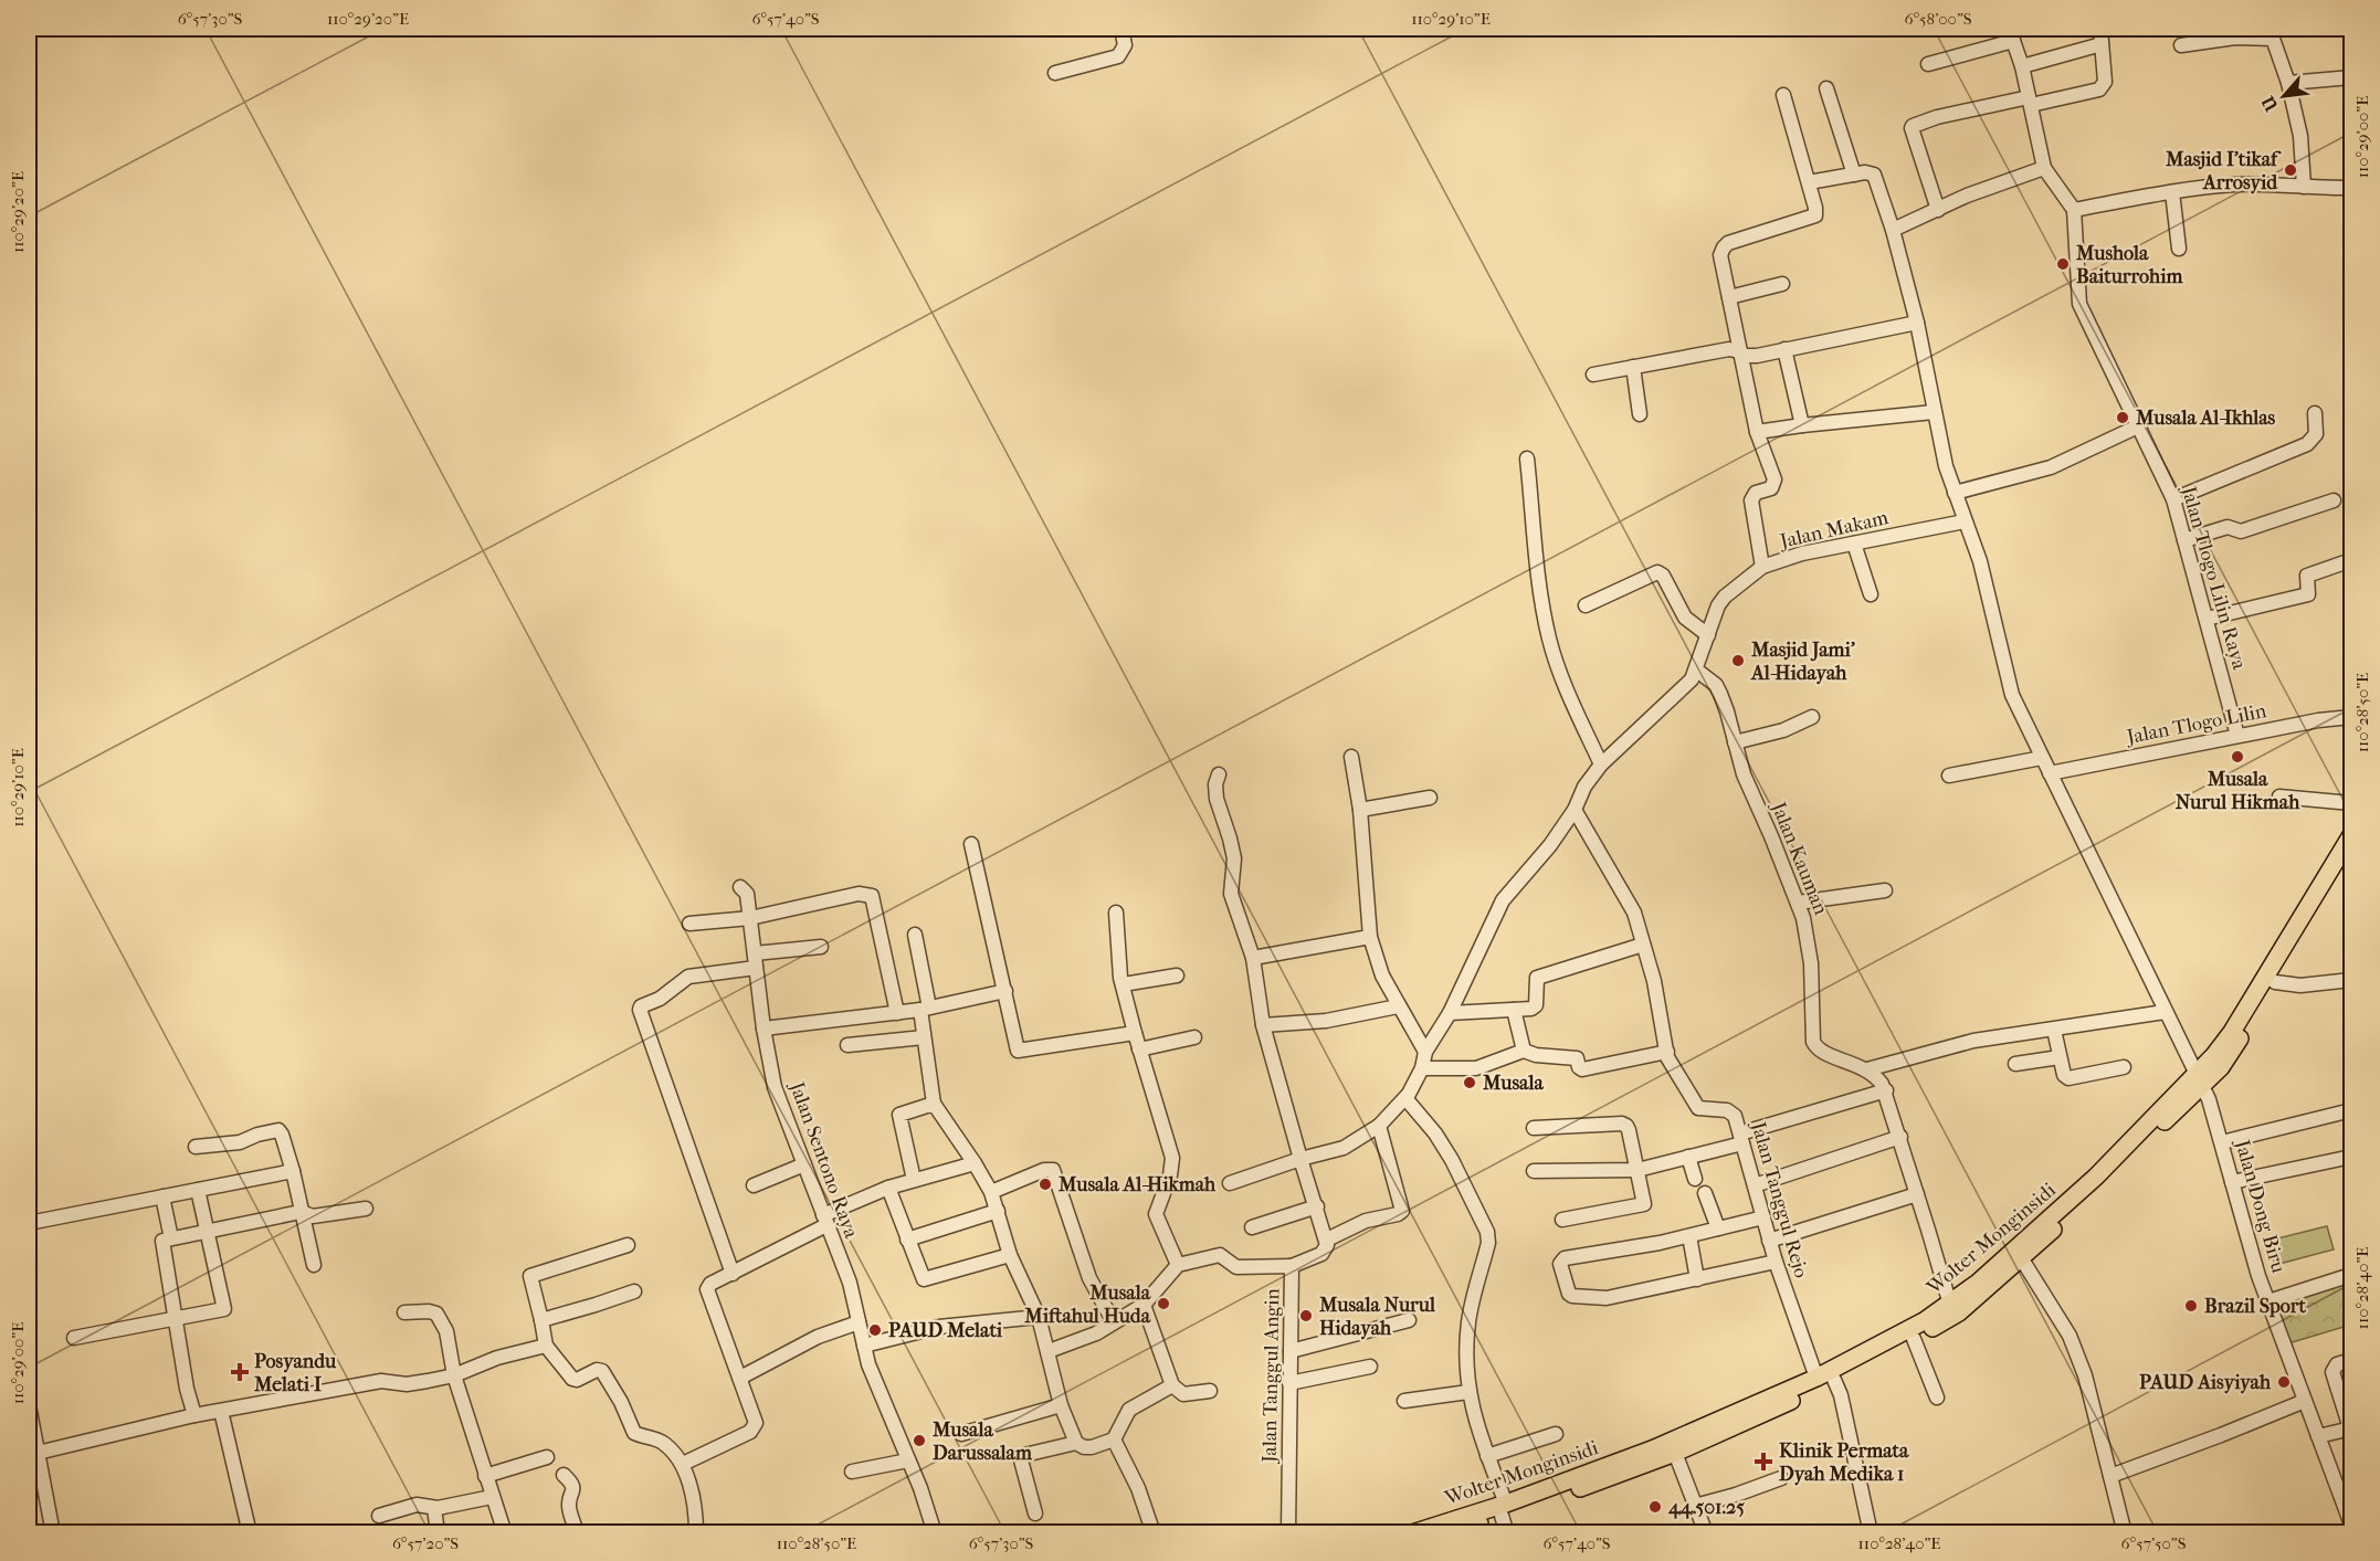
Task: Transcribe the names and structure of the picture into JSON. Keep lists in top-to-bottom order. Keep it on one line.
{"streets":{"main road":["Wolter Monginsidi"],"street":["Jalan Makam","Jalan Tlogo Lilin Raya","Jalan Tlogo Lilin","Jalan Kauman","Jalan Sentono Raya","Jalan Tanggul Rejo","Jalan Dong Biru","Jalan Tanggul Angin"]},"crossings":[["Jalan Makam","Jalan Kauman"],["Jalan Makam","Jalan Dong Biru"],["Jalan Tlogo Lilin Raya","Jalan Tlogo Lilin"],["Jalan Tlogo Lilin","Jalan Dong Biru"],["Jalan Kauman","Wolter Monginsidi"],["Jalan Tanggul Rejo","Wolter Monginsidi"],["Jalan Dong Biru","Wolter Monginsidi"]],"places":{"other":["Masjid I'tikaf Arrosyid","Mushola Baiturrohim","Musala Al-Ikhlas","Masjid Jami' Al-Hidayah","Musala Nurul Hikmah","Musala","Musala Al-Hikmah","Musala Miftahul Huda","Brazil Sport","Musala Nurul Hidayah","PAUD Melati","PAUD Aisyiyah","Musala Darussalam","44.501.25"],"health":["Posyandu Melati I","Klinik Permata Dyah Medika 1"]},"north":"bottom left","coordinates":["6°57'30\"S","110°29'20\"E","6°57'40\"S","110°29'10\"E","6°58'00\"S","110°29'00\"E","110°28'50\"E","110°28'40\"E","6°57'20\"S","6°57'50\"S"]}
